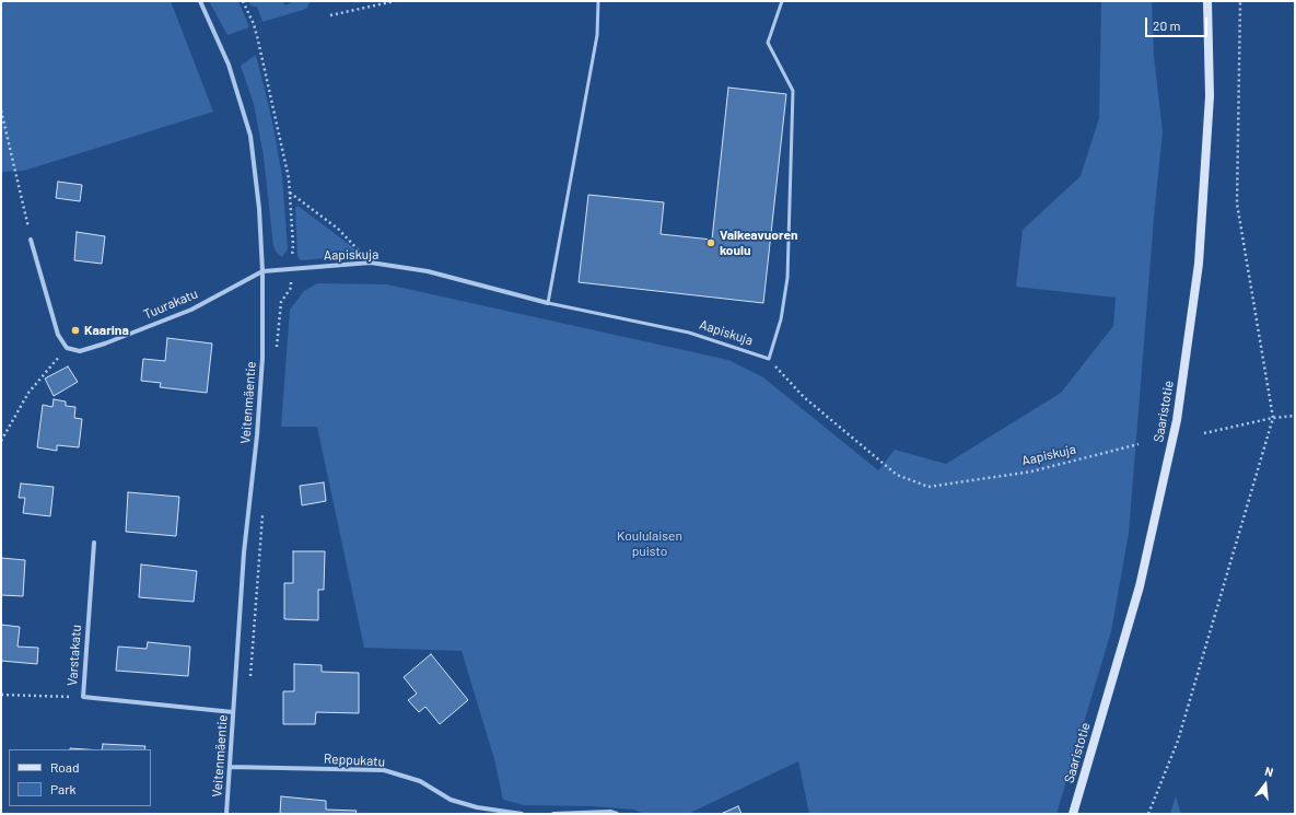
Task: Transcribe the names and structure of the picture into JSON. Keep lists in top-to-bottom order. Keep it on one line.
{"streets":{"main road":["Saaristotie"],"street":["Aapiskuja","Tuurakatu","Veitenmäentie","Varstakatu","Reppukatu"]},"crossings":[["Aapiskuja","Tuurakatu"],["Aapiskuja","Veitenmäentie"],["Tuurakatu","Veitenmäentie"],["Veitenmäentie","Varstakatu"],["Veitenmäentie","Reppukatu"]],"parks":["Koululaisen puisto"],"places":["Valkeavuoren koulu","Kaarina"],"legend":["Road","Park"],"scale_bar":"20 m","north":"top"}
